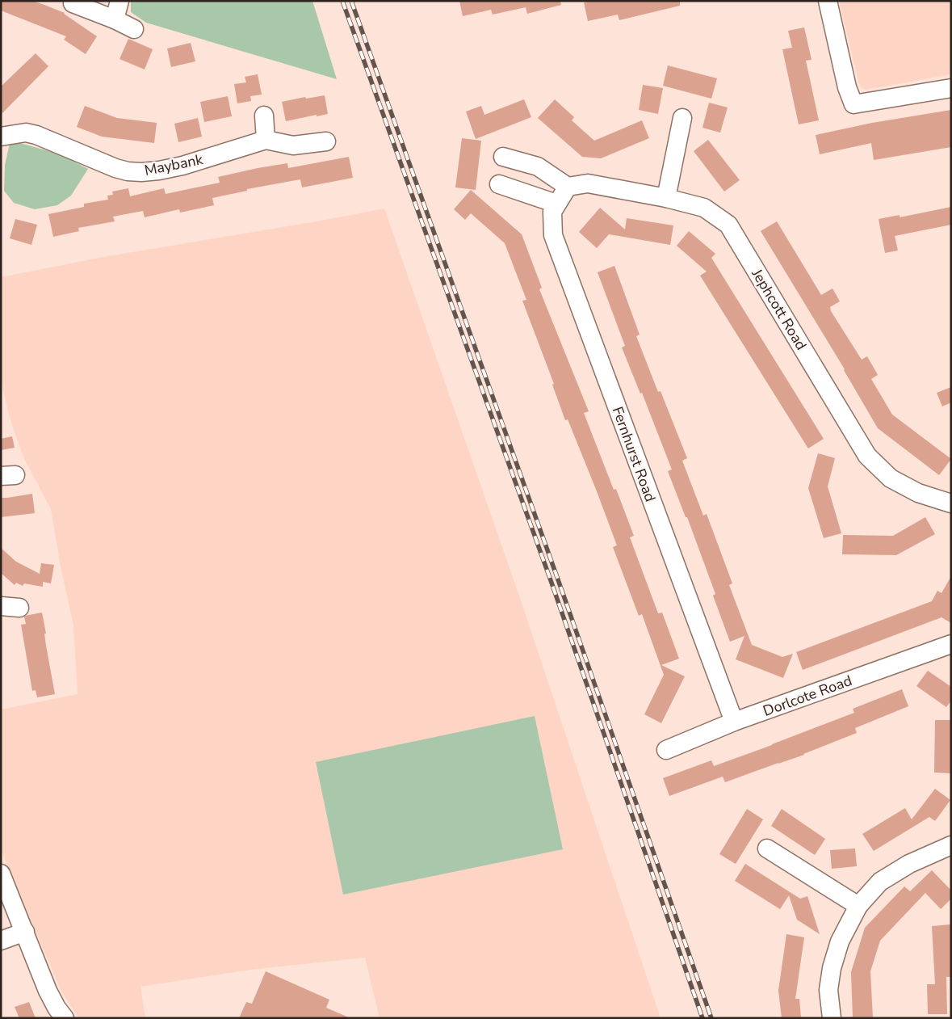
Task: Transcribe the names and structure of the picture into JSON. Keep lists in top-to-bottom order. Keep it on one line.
{"streets":{"street":["Maybank","Jephcott Road","Fernhurst Road","Dorlcote Road"]},"crossings":[["Jephcott Road","Fernhurst Road"],["Fernhurst Road","Dorlcote Road"]]}
